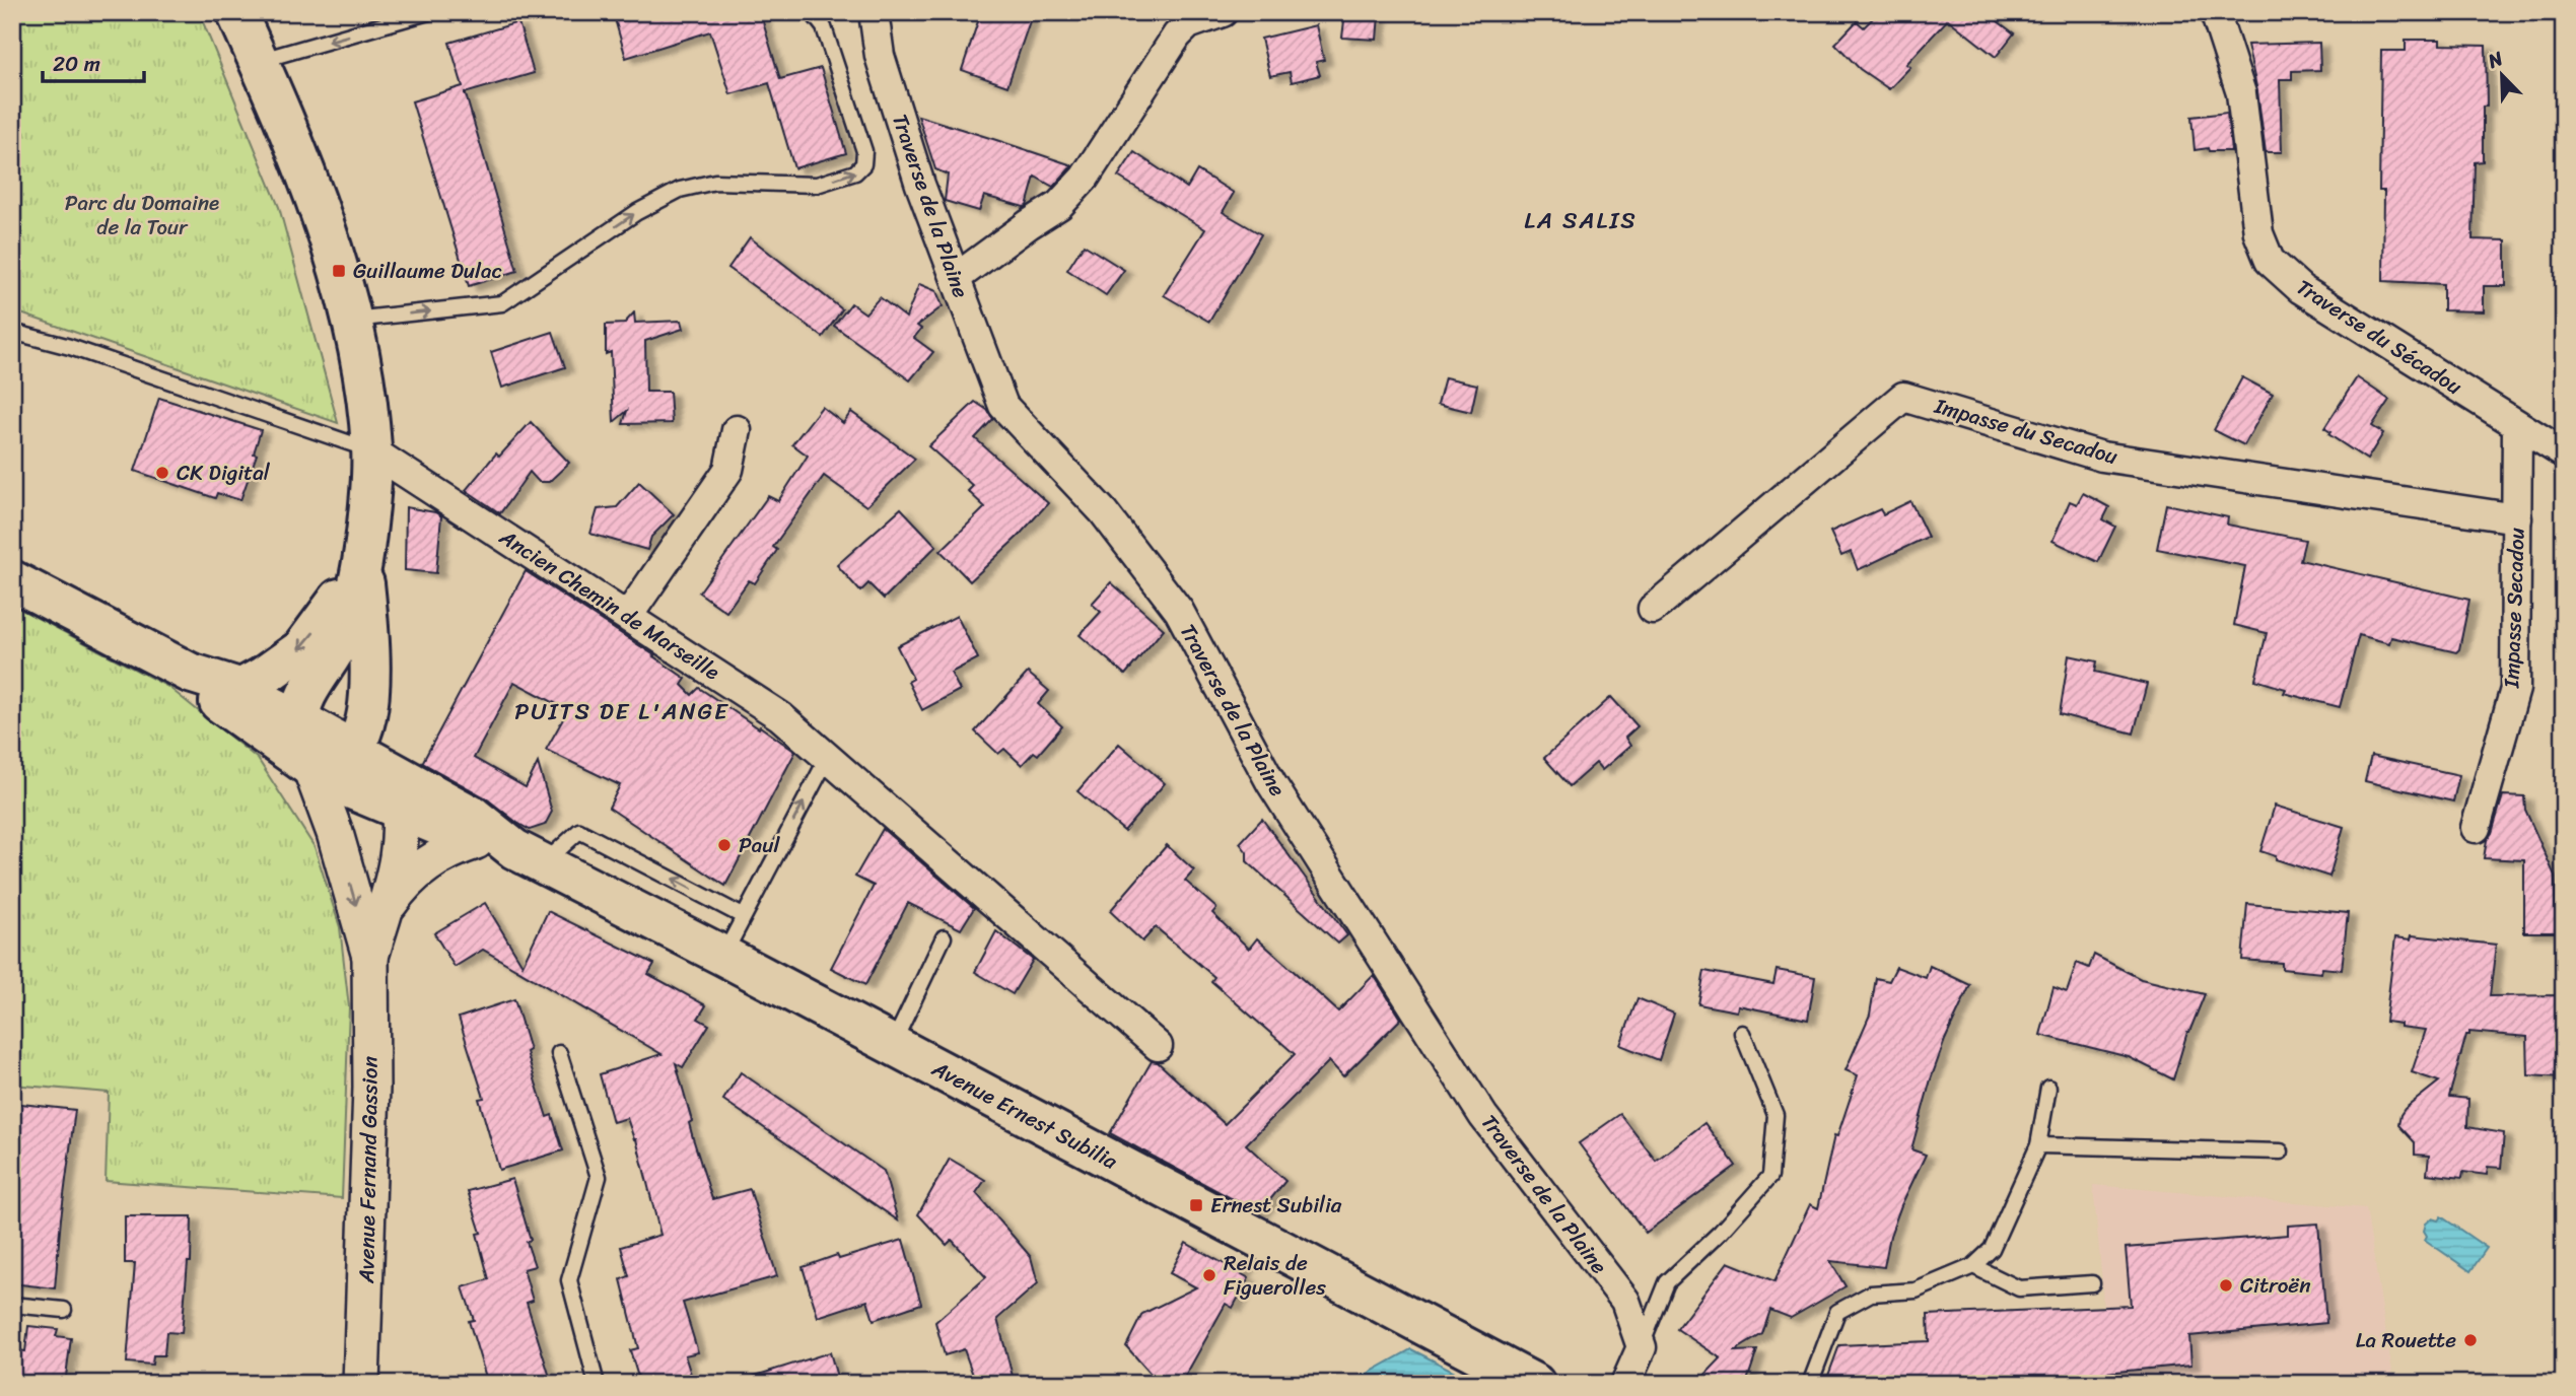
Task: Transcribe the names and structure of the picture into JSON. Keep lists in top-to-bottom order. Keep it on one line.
{"streets":{"main road":["Avenue Ernest Subilia"],"street":["Traverse de la Plaine","Traverse du Sécadou","Impasse du Secadou","Ancien Chemin de Marseille","Impasse Secadou","Avenue Fernand Gassion"]},"crossings":[["Traverse du Sécadou","Impasse Secadou"],["Impasse du Secadou","Impasse Secadou"],["Avenue Ernest Subilia","Avenue Fernand Gassion"]],"districts":["LA SALIS","PUITS DE L'ANGE"],"parks":["Parc du Domaine de la Tour"],"places":{"transit":["Guillaume Dulac","Ernest Subilia"],"other":["CK Digital","Paul","Relais de Figuerolles","Citroën","La Rouette"]},"scale_bar":"20 m","north":"top left"}
